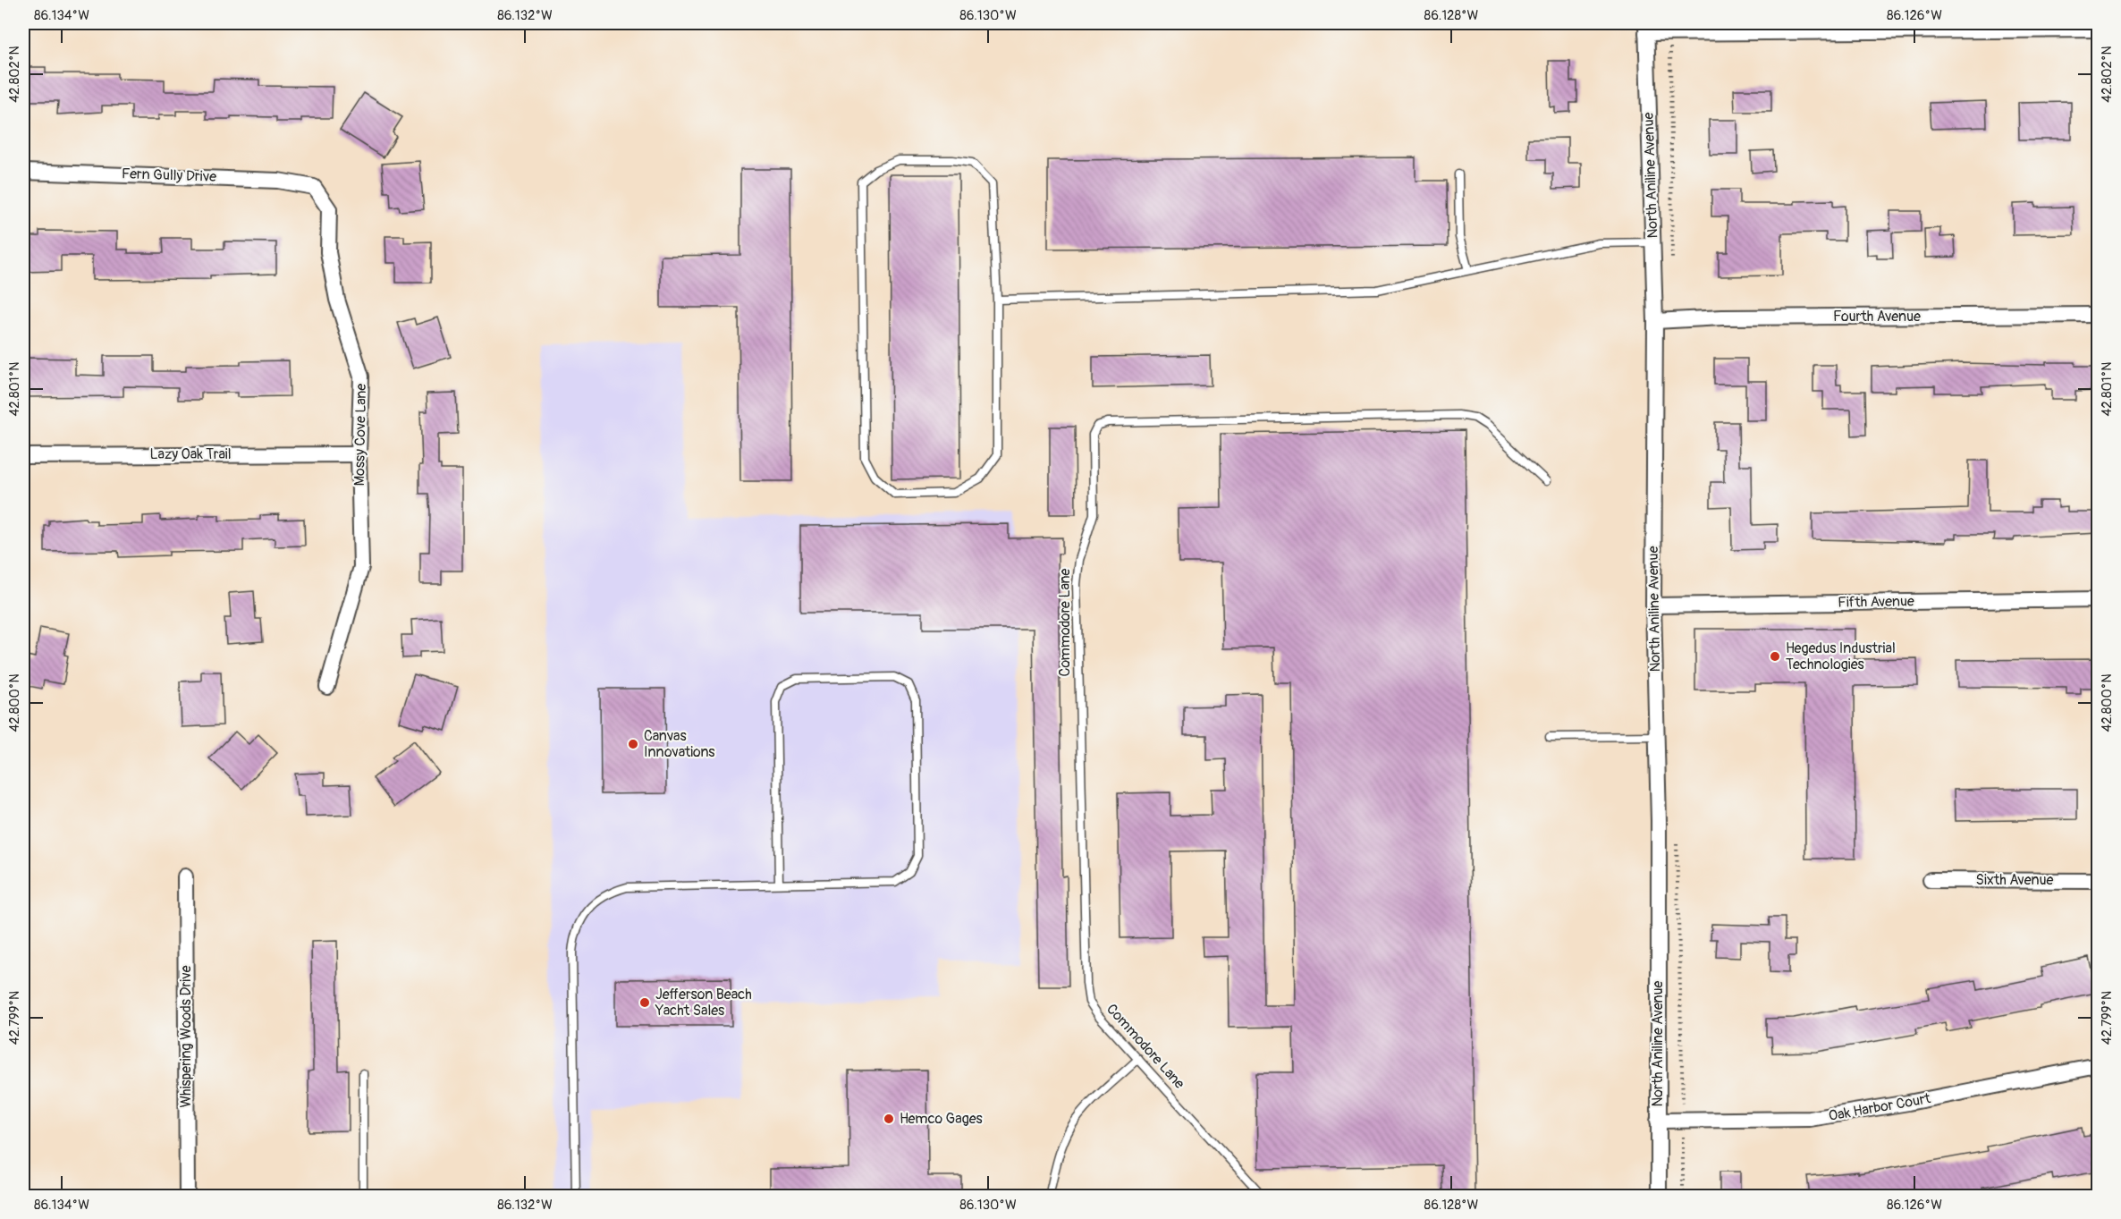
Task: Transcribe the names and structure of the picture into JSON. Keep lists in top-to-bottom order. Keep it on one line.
{"streets":{"street":["Fern Gully Drive","North Aniline Avenue","Fourth Avenue","Mossy Cove Lane","Lazy Oak Trail","Fifth Avenue","Sixth Avenue","Whispering Woods Drive","Oak Harbor Court"],"lane":["Commodore Lane"]},"crossings":[["Fern Gully Drive","Mossy Cove Lane"],["North Aniline Avenue","Fourth Avenue"],["North Aniline Avenue","Fifth Avenue"],["North Aniline Avenue","Oak Harbor Court"],["Mossy Cove Lane","Lazy Oak Trail"]],"places":["Hegedus Industrial Technologies","Canvas Innovations","Jefferson Beach Yacht Sales","Hemco Gages"],"coordinates":["86.134°W","86.132°W","86.130°W","86.128°W","86.126°W","42.802°N","42.801°N","42.800°N","42.799°N"]}
